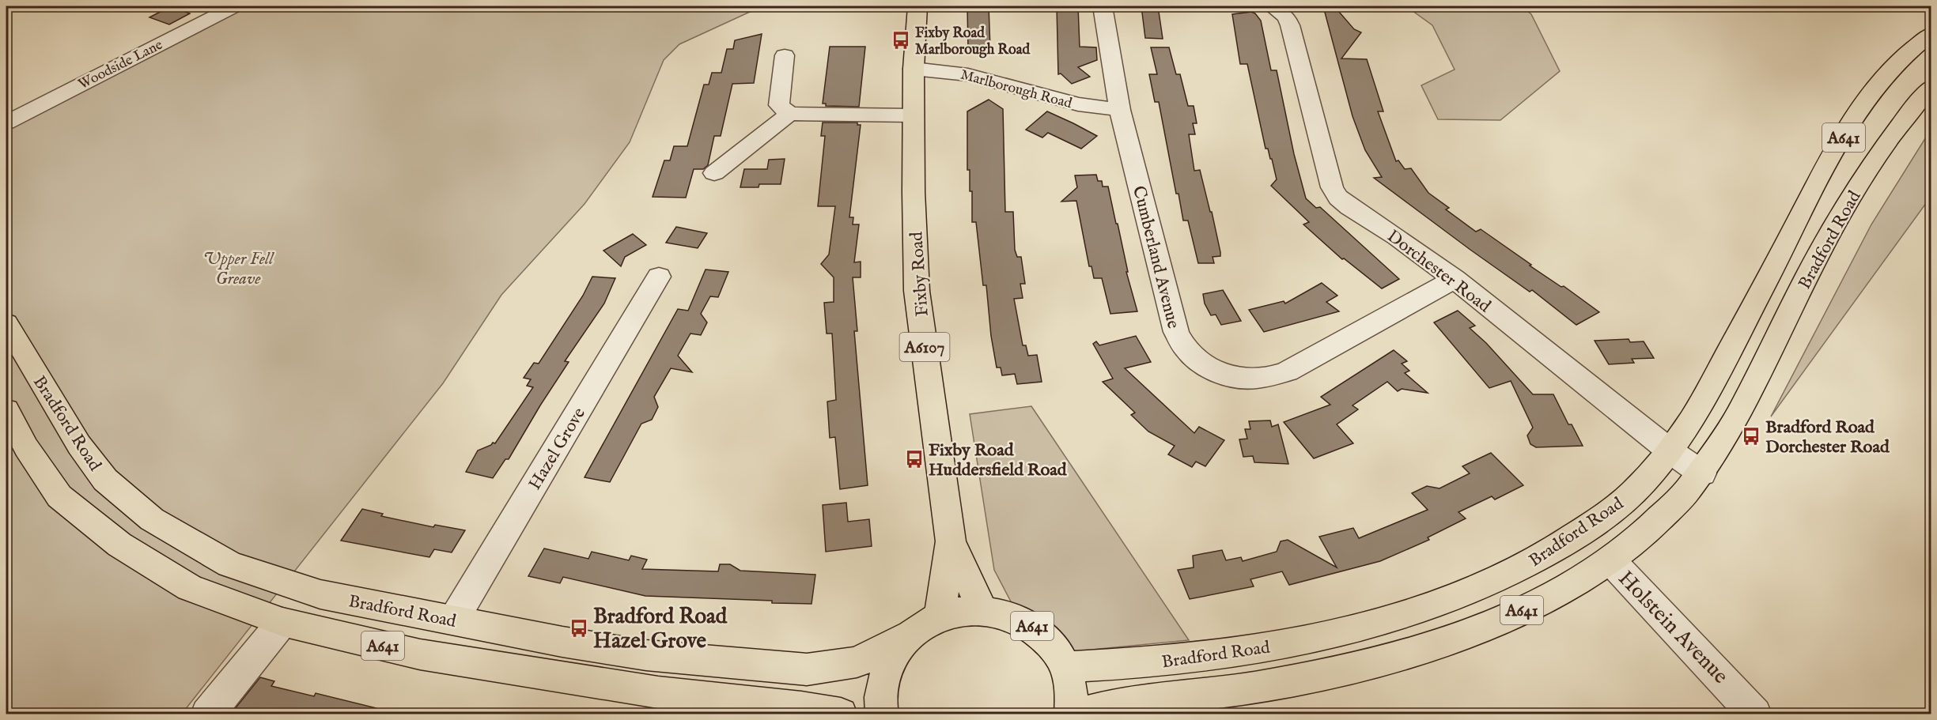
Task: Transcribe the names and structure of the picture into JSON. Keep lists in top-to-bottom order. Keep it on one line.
{"streets":{"main road":["A641","Bradford Road","Fixby Road","A6107"],"street":["Woodside Lane","Marlborough Road","Cumberland Avenue","Dorchester Road","Hazel Grove","Holstein Avenue"]},"crossings":[["Marlborough Road","Cumberland Avenue"],["Marlborough Road","Fixby Road"],["A641","Bradford Road"],["A641","Fixby Road"],["Bradford Road","Dorchester Road"],["Bradford Road","Hazel Grove"],["Bradford Road","Holstein Avenue"],["Cumberland Avenue","Dorchester Road"]],"parks":["Upper Fell Greave"],"places":{"bus stop":["Fixby Road Marlborough Road","Bradford Road Dorchester Road","Fixby Road Huddersfield Road","Bradford Road Hazel Grove"]}}
